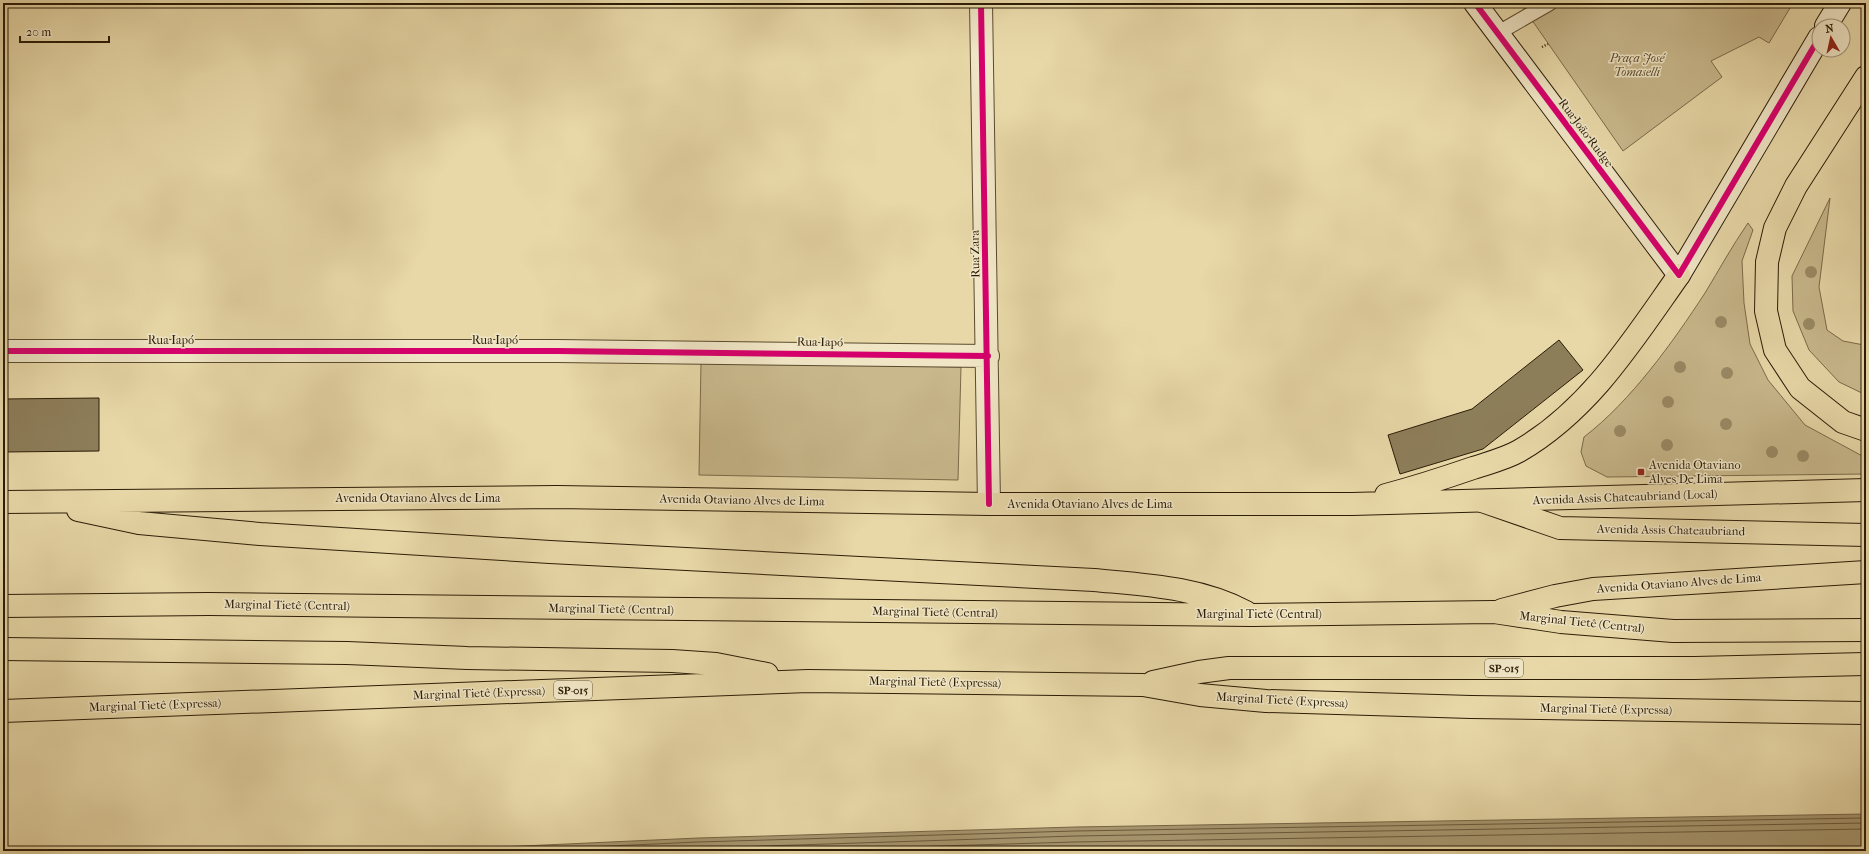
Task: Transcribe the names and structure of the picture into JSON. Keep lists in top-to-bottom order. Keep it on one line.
{"streets":{"main road":["Avenida Assis Chateaubriand (Local)","Avenida Otaviano Alves de Lima","Avenida Assis Chateaubriand","Marginal Tietê (Central)","SP-015","Marginal Tietê (Expressa)"],"street":["Rua João Rudge","Rua Zara","Rua Iapó"]},"crossings":[["Rua Zara","Rua Iapó"],["Rua Zara","Avenida Otaviano Alves de Lima"],["Avenida Assis Chateaubriand (Local)","Avenida Otaviano Alves de Lima"],["Avenida Assis Chateaubriand (Local)","Avenida Assis Chateaubriand"],["Avenida Otaviano Alves de Lima","Avenida Assis Chateaubriand"],["Avenida Otaviano Alves de Lima","Marginal Tietê (Central)"],["SP-015","Marginal Tietê (Expressa)"]],"parks":["Praça José Tomaselli"],"places":{"transit":["Avenida Otaviano Alves De Lima"]},"scale_bar":"20 m","north":"top"}
